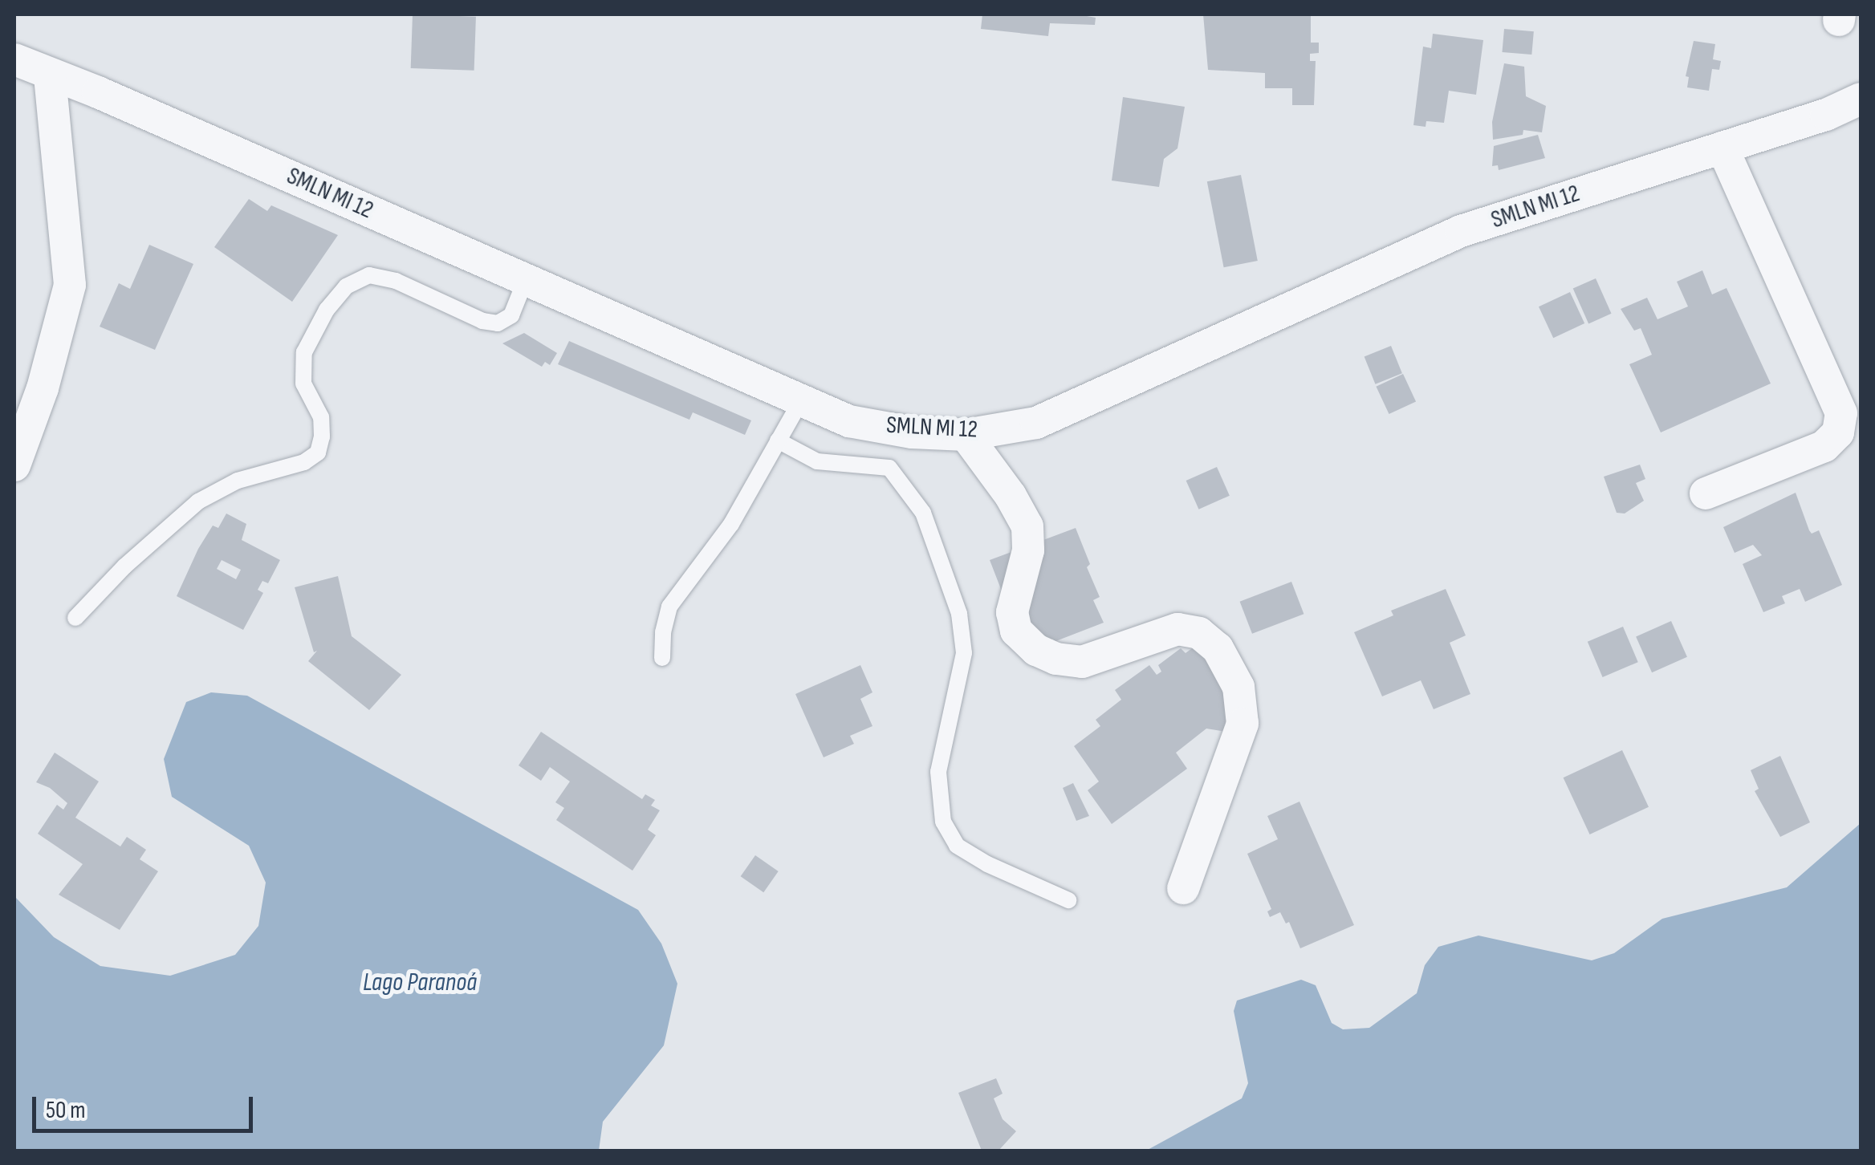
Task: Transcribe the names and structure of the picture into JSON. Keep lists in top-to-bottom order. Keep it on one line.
{"streets":{"street":["SMLN MI 12"]},"water":["Lago Paranoá"],"scale_bar":"50 m"}
